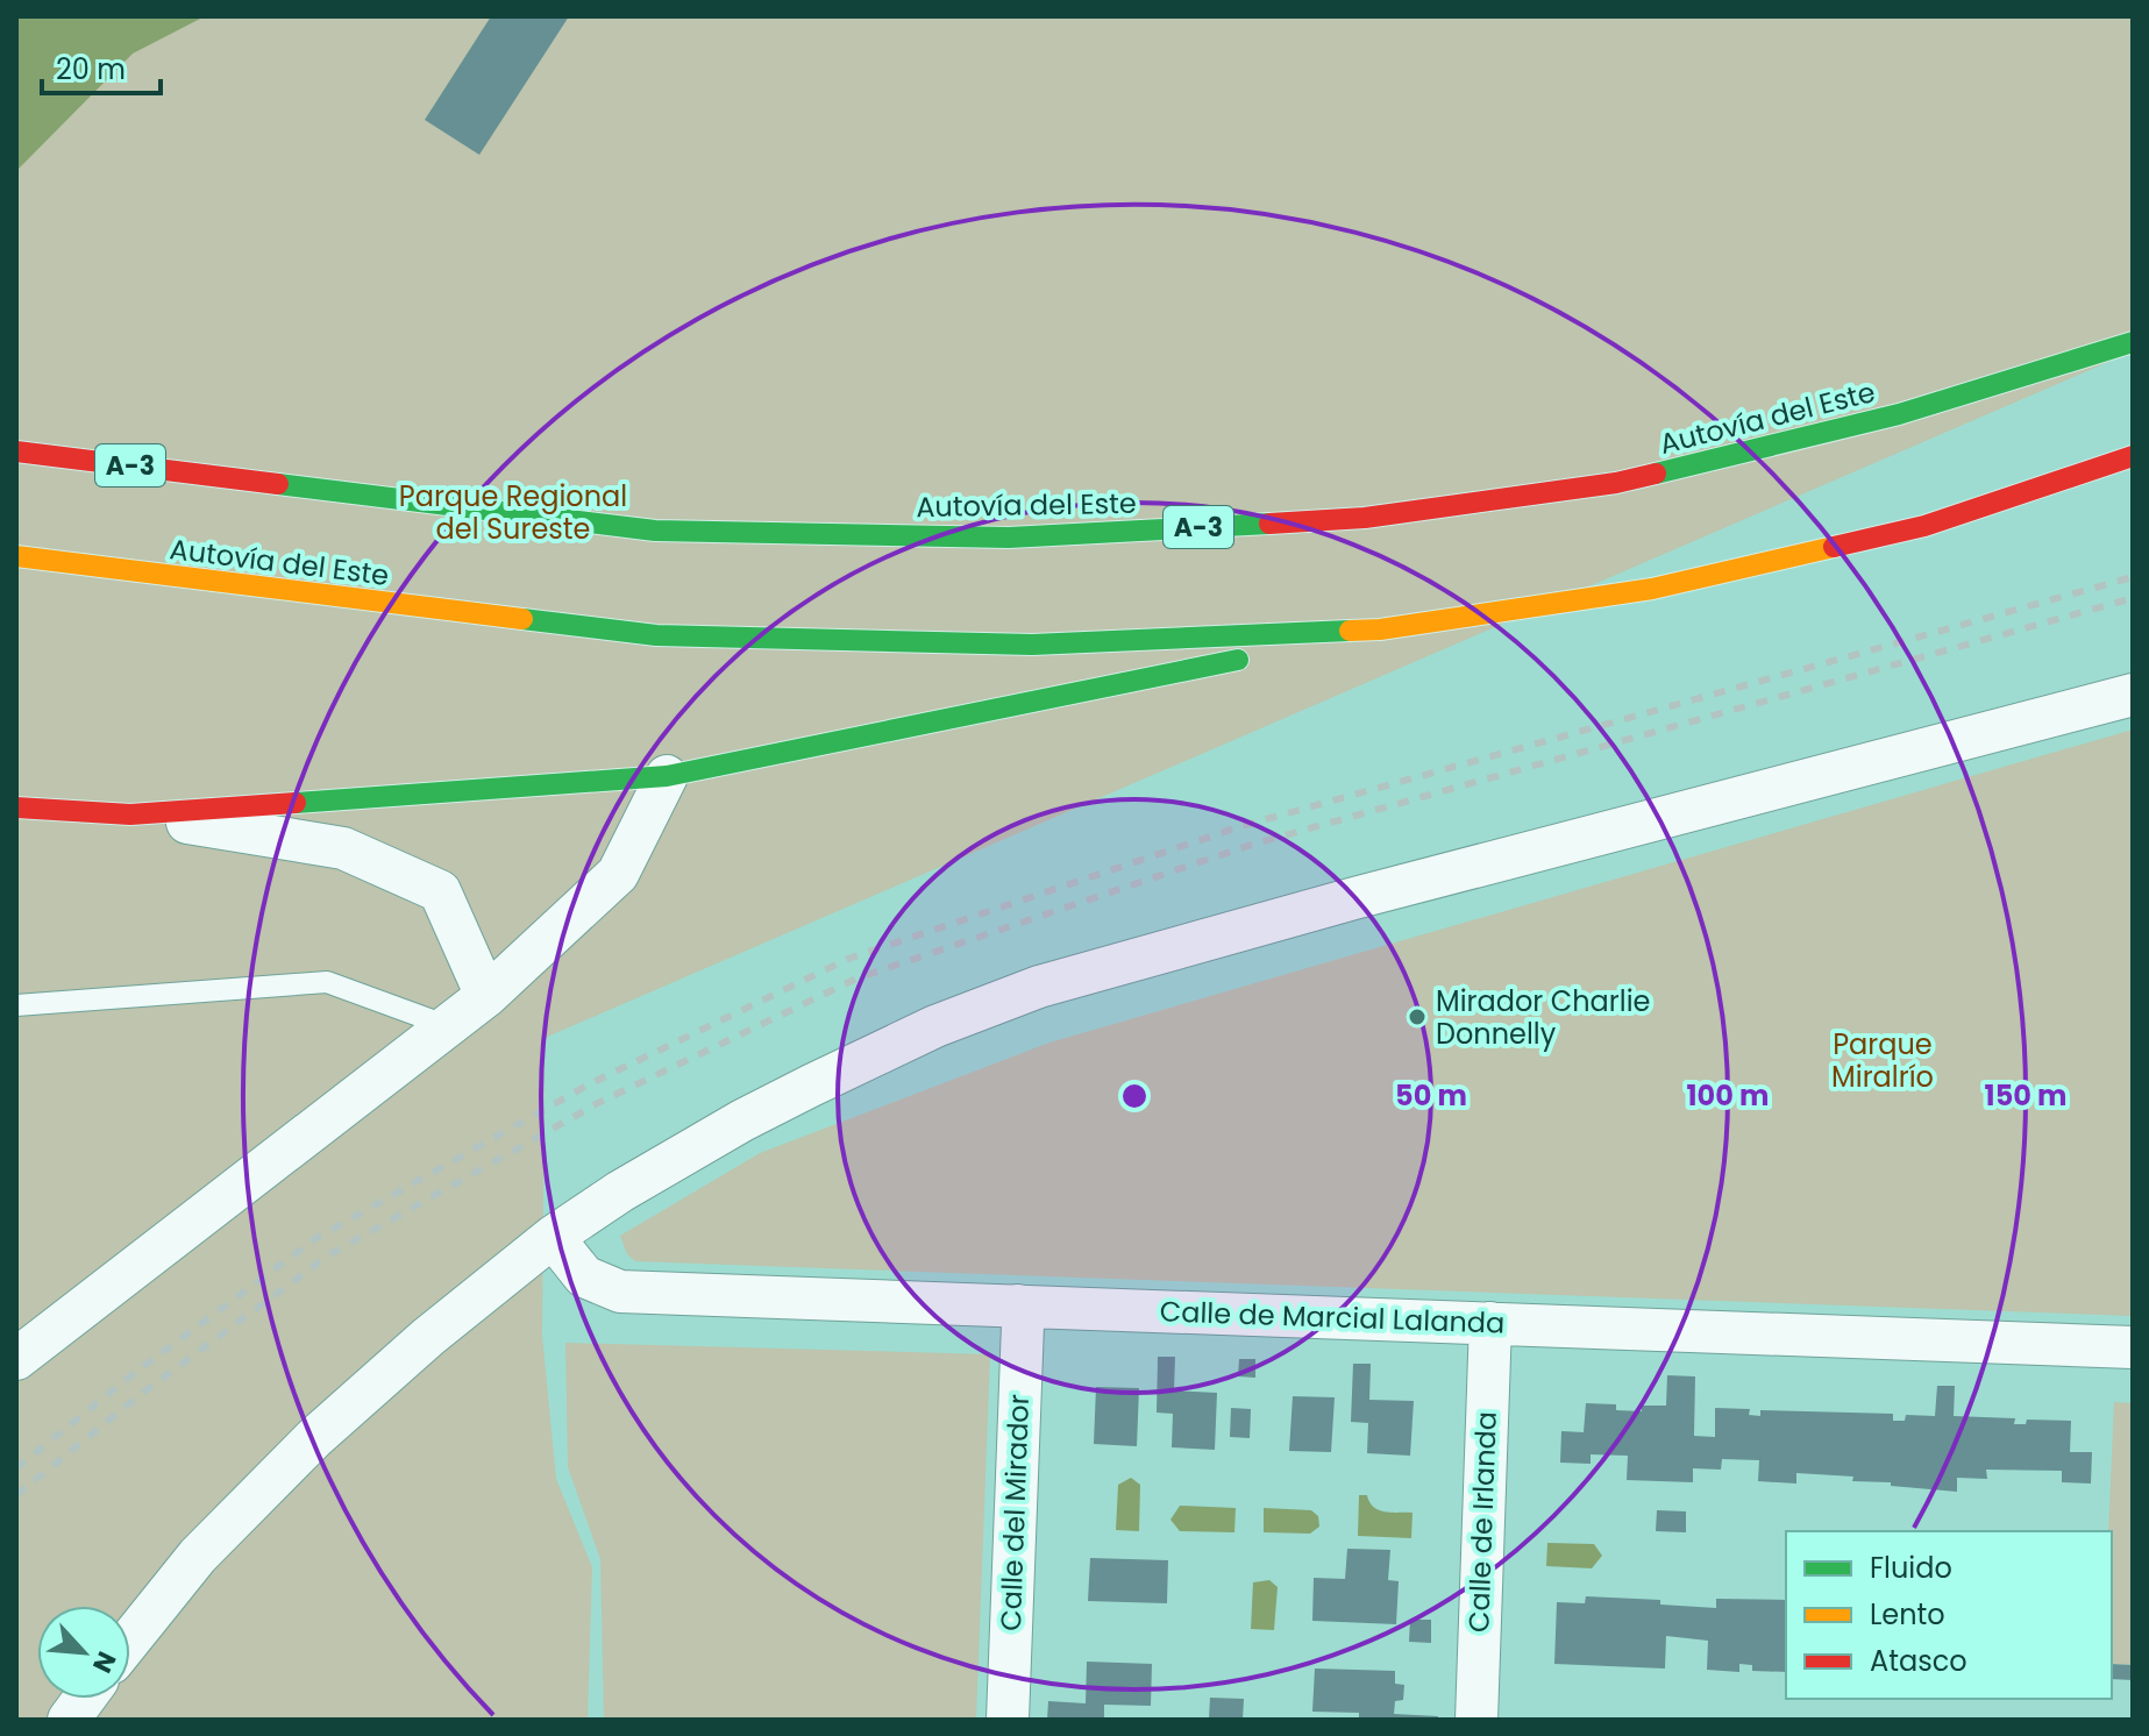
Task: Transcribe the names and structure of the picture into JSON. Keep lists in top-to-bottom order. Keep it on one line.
{"streets":{"highway":["Autovía del Este","A-3"],"street":["Calle de Marcial Lalanda","Calle del Mirador","Calle de Irlanda"]},"crossings":[["Calle de Marcial Lalanda","Calle del Mirador"],["Calle de Marcial Lalanda","Calle de Irlanda"]],"parks":["Parque Regional del Sureste","Parque Miralrío"],"places":["Mirador Charlie Donnelly"],"legend":["Fluido","Lento","Atasco"],"scale_bar":"20 m","north":"bottom right","rings":["50 m","100 m","150 m"]}
